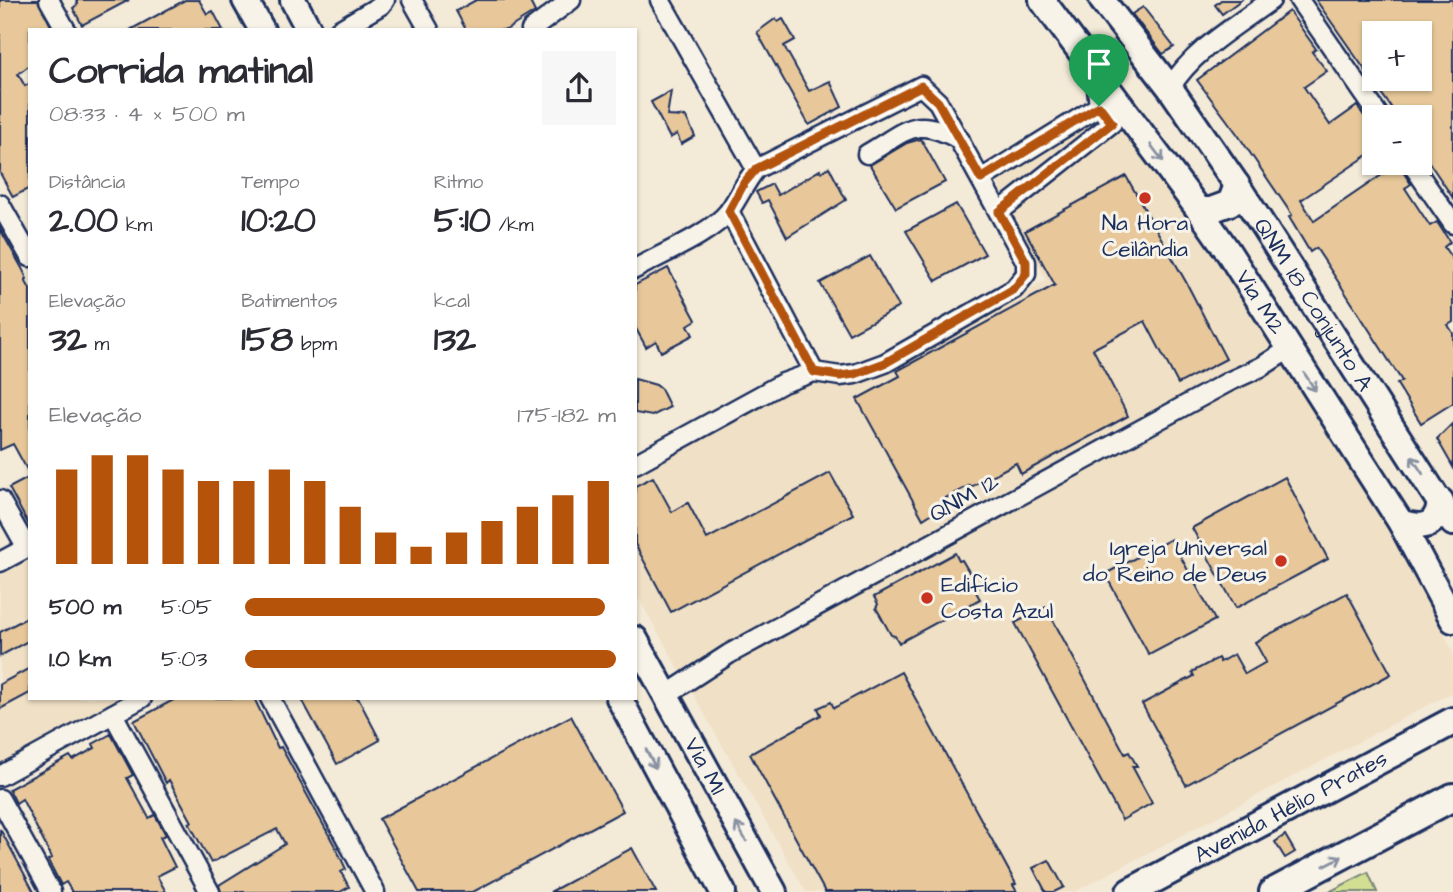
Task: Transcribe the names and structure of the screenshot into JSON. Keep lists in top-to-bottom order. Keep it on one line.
{"streets":{"main road":["Via M2","QNM 18 Conjunto A","Via M1","Avenida Hélio Prates"],"street":["QNM 12"]},"crossings":[["Via M2","QNM 12"],["QNM 12","Via M1"]],"one_way":["Via M2","QNM 18 Conjunto A"],"places":["Na Hora Ceilândia","Igreja Universal do Reino de Deus","Edifício Costa Azul"],"page":{"map_buttons":["+","−"],"heading":["Corrida matinal","08:33 · 4 × 500 m"],"stats":[["Distância","2.00 km"],["Tempo","10:20"],["Ritmo","5:10 /km"],["Elevação","32 m"],["Batimentos","158 bpm"],["kcal","132"]],"chart":["Elevação","175–182 m"],"list":[{"name":"500 m","note":"5:05"},{"name":"1.0 km","note":"5:03"}]}}
